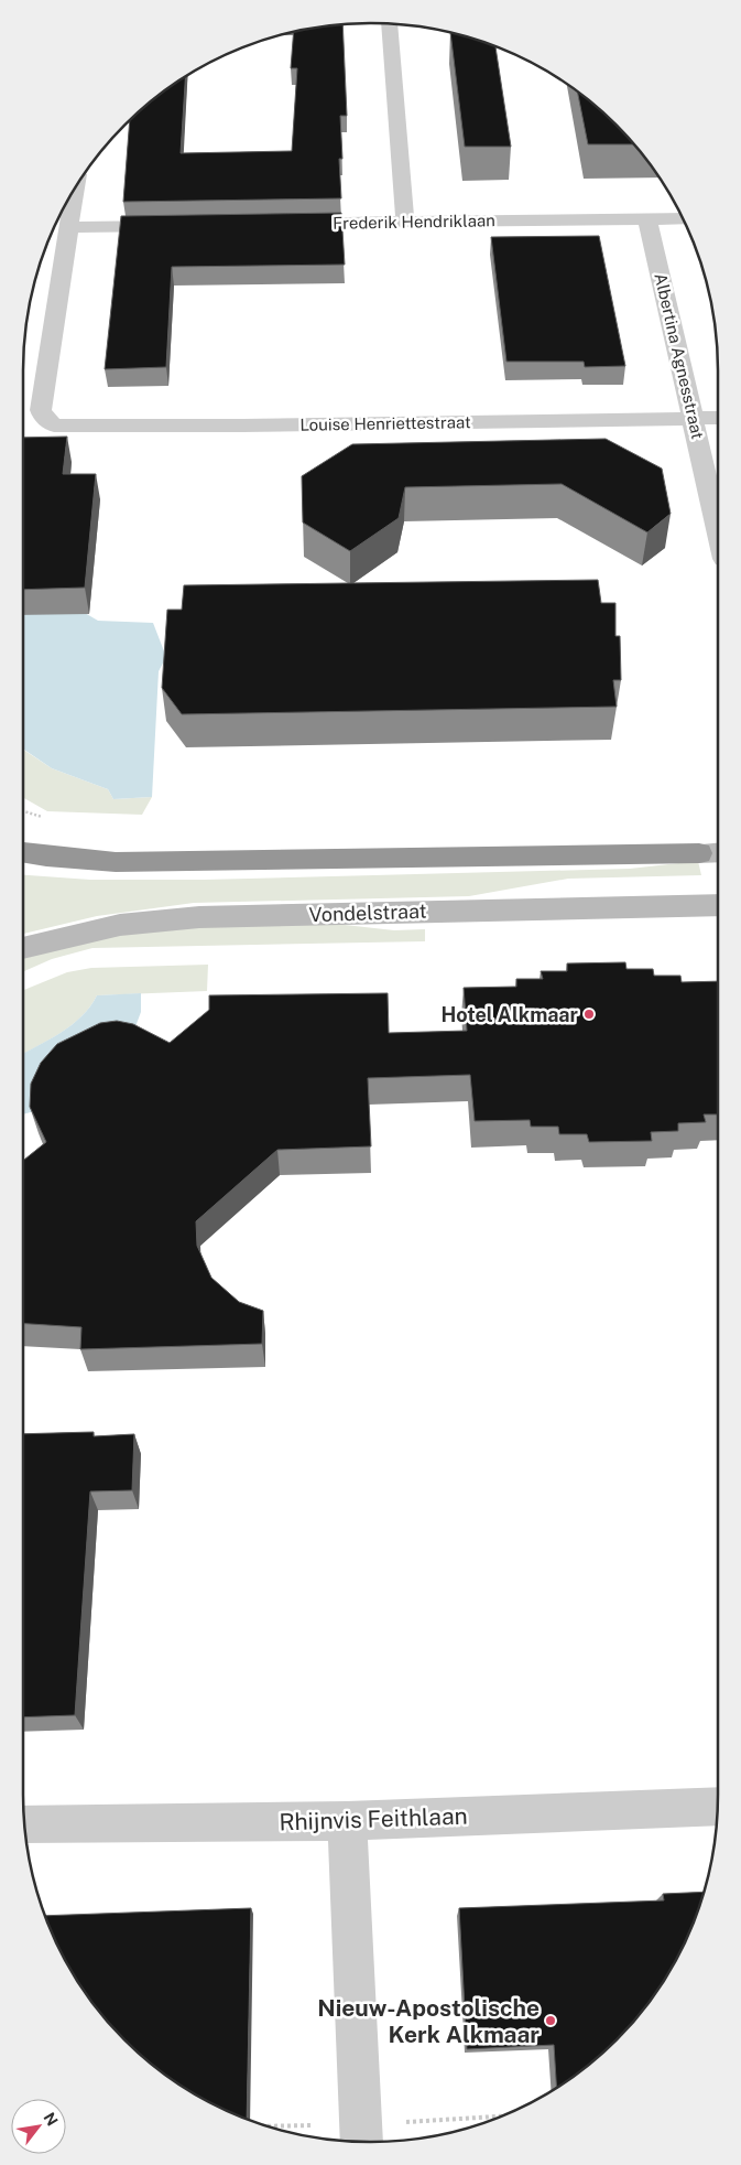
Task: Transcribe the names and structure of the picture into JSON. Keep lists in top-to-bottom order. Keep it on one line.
{"streets":{"street":["Frederik Hendriklaan","Albertina Agnesstraat","Louise Henriettestraat","Vondelstraat","Rhijnvis Feithlaan"]},"crossings":[["Frederik Hendriklaan","Albertina Agnesstraat"],["Albertina Agnesstraat","Louise Henriettestraat"]],"places":["Hotel Alkmaar","Nieuw-Apostolische Kerk Alkmaar"],"north":"top right"}
